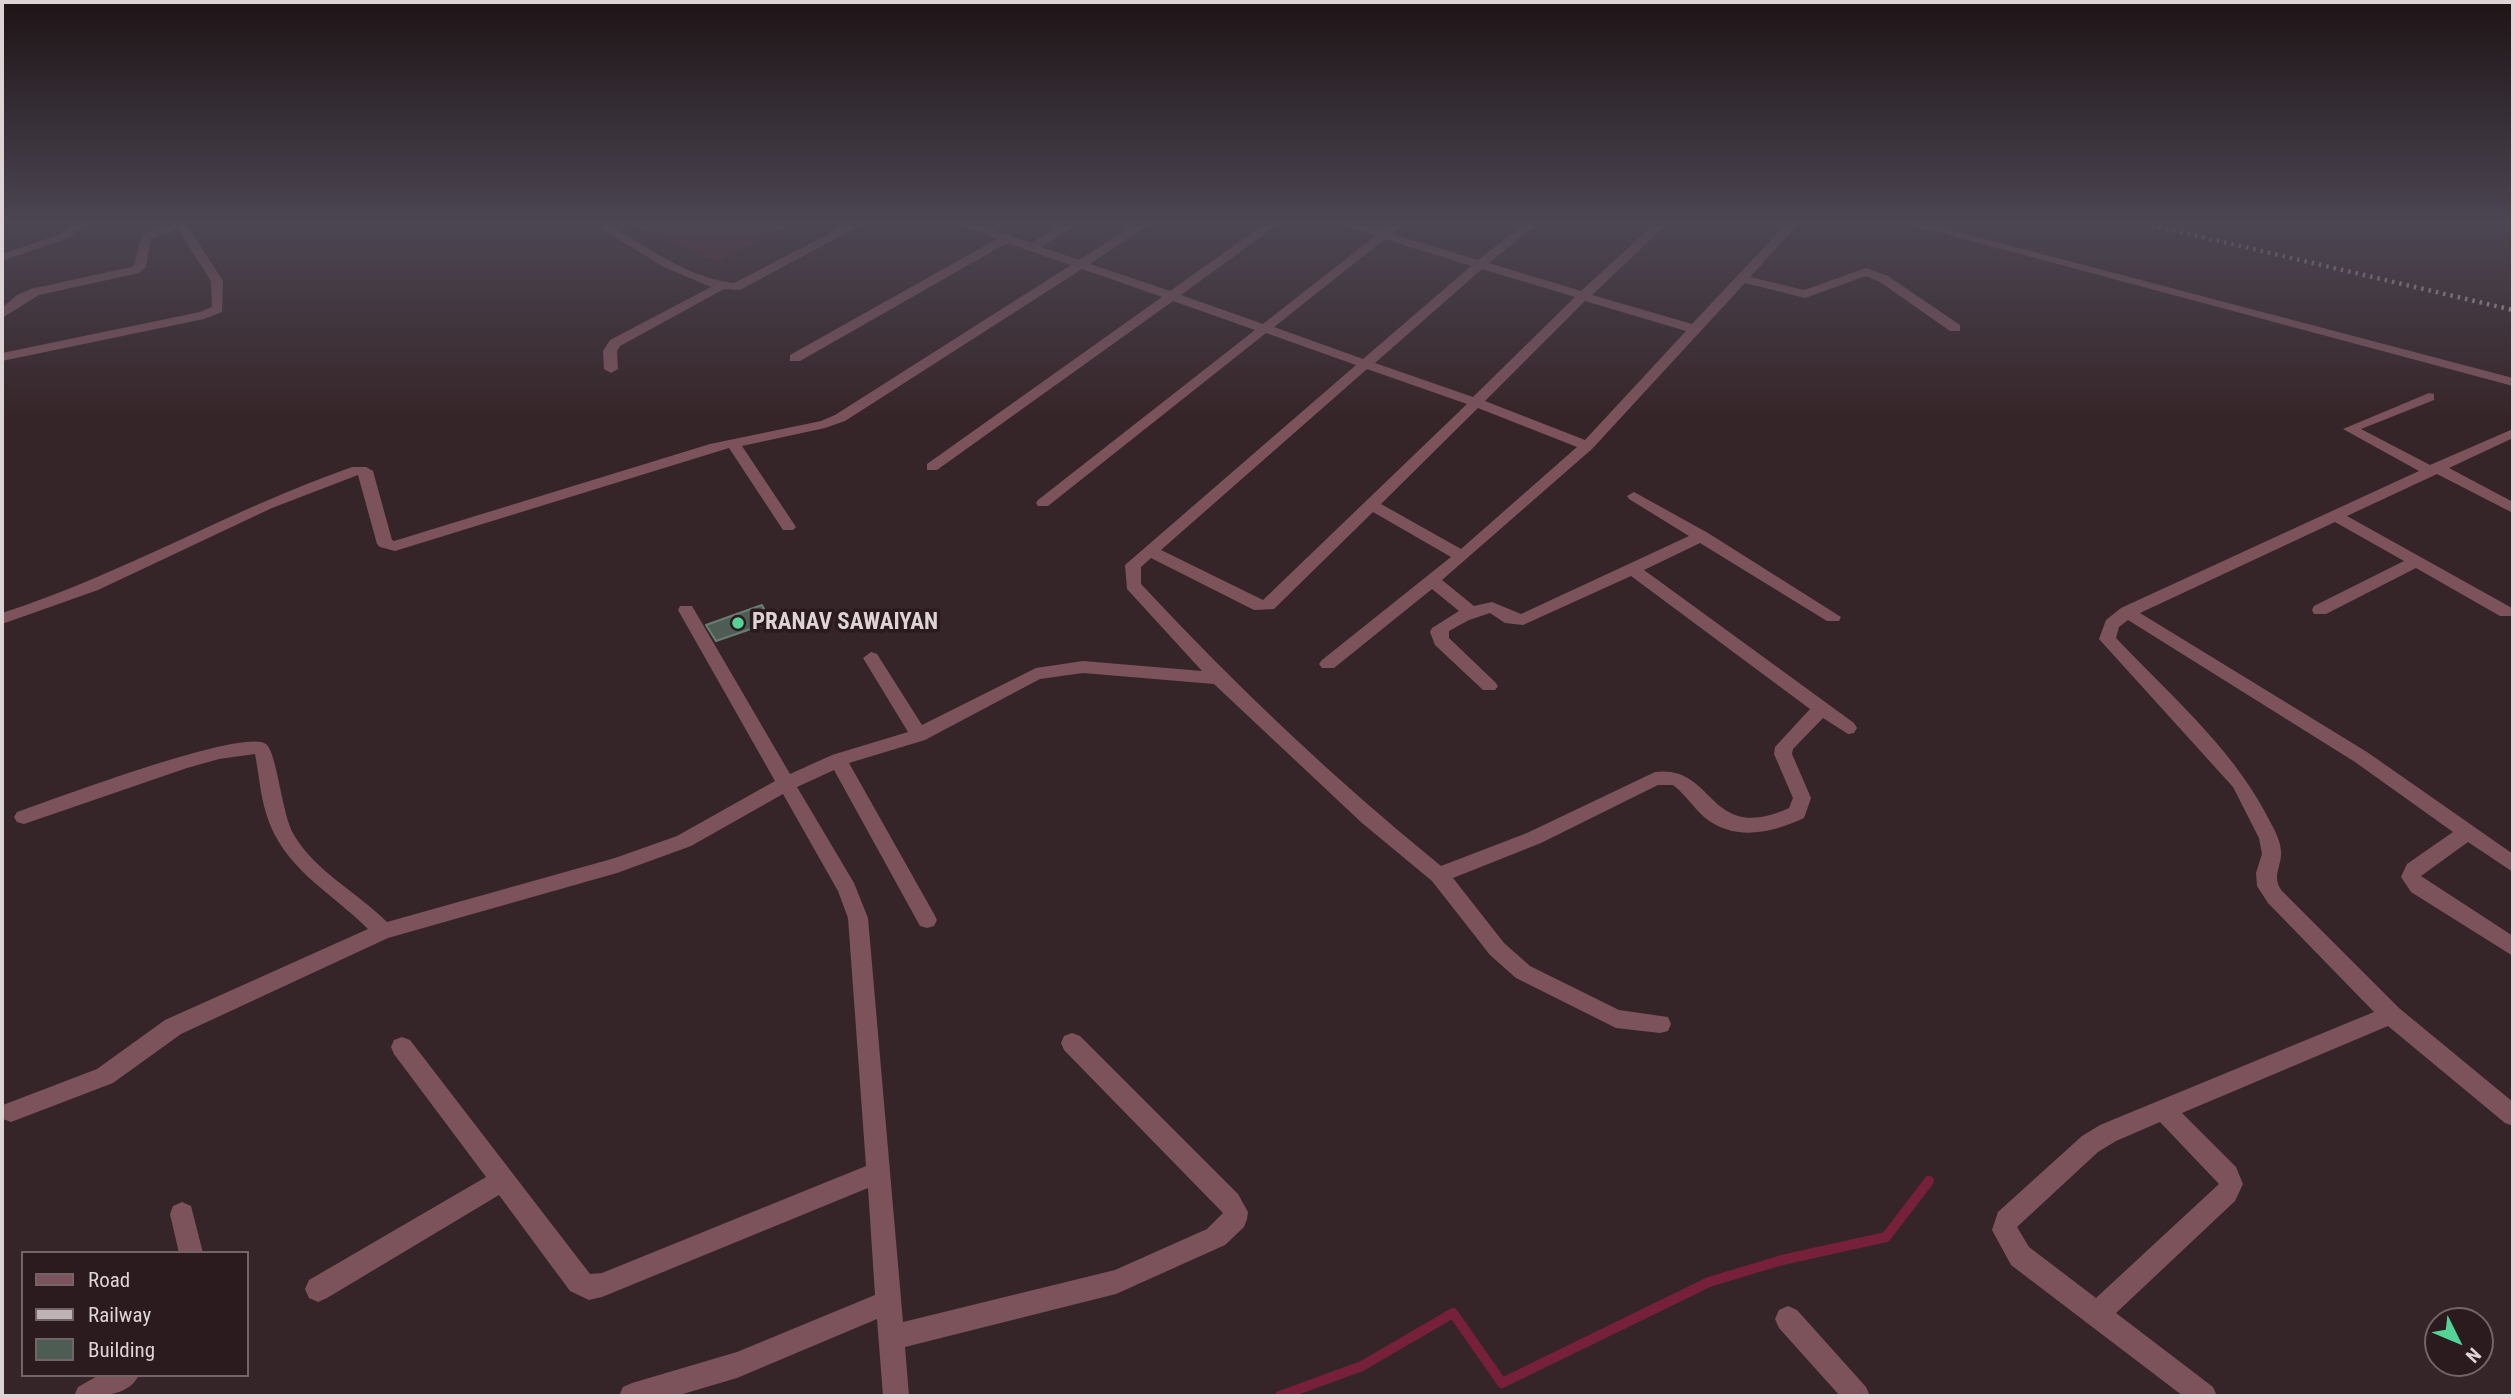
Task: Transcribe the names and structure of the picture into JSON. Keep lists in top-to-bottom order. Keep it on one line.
{"places":["PRANAV SAWAIYAN"],"legend":["Road","Railway","Building"],"north":"bottom right"}
